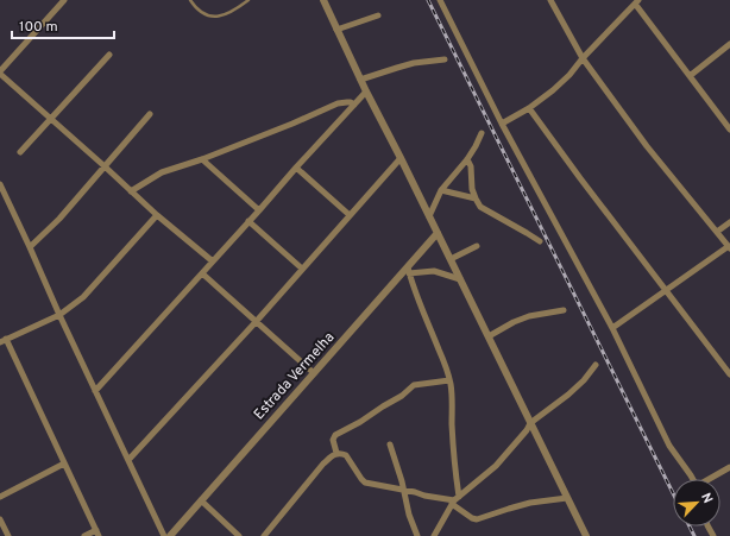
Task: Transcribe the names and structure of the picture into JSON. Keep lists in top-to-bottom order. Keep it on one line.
{"streets":{"street":["Estrada Vermelha"]},"scale_bar":"100 m","north":"top right"}
